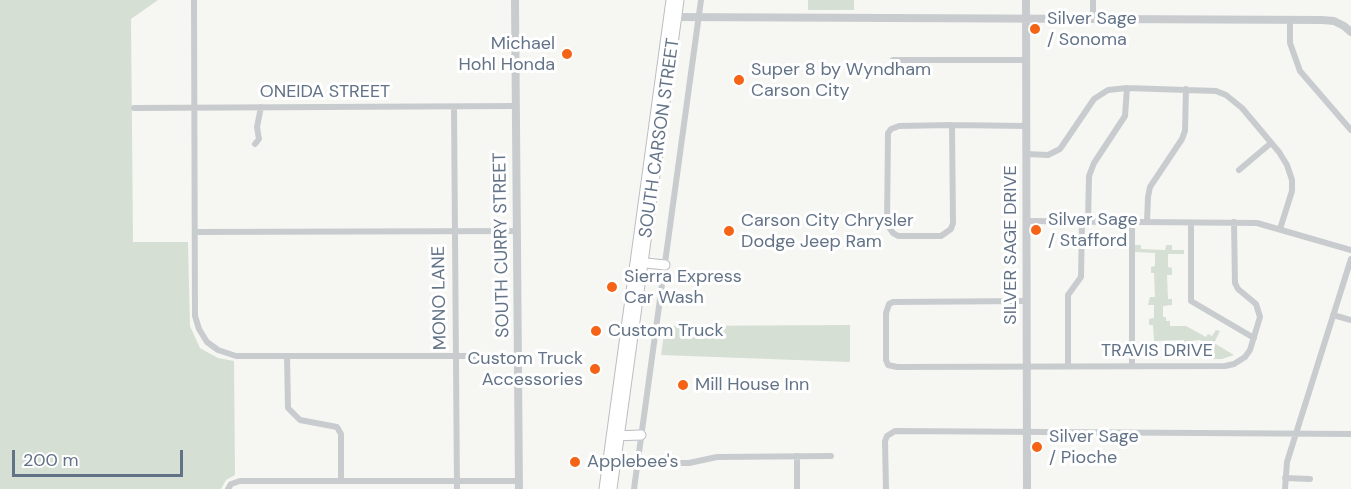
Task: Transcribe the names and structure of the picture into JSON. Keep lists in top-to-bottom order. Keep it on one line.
{"streets":{"main road":["SOUTH CARSON STREET"],"street":["ONEIDA STREET","SOUTH CURRY STREET","SILVER SAGE DRIVE","MONO LANE","TRAVIS DRIVE"]},"crossings":[["ONEIDA STREET","SOUTH CURRY STREET"],["ONEIDA STREET","MONO LANE"],["SILVER SAGE DRIVE","TRAVIS DRIVE"]],"places":["Silver Sage / Sonoma","Michael Hohl Honda","Super 8 by Wyndham Carson City","Silver Sage / Stafford","Carson City Chrysler Dodge Jeep Ram","Sierra Express Car Wash","Custom Truck","Custom Truck Accessories","Mill House Inn","Silver Sage / Pioche","Applebee's"],"scale_bar":"200 m"}
